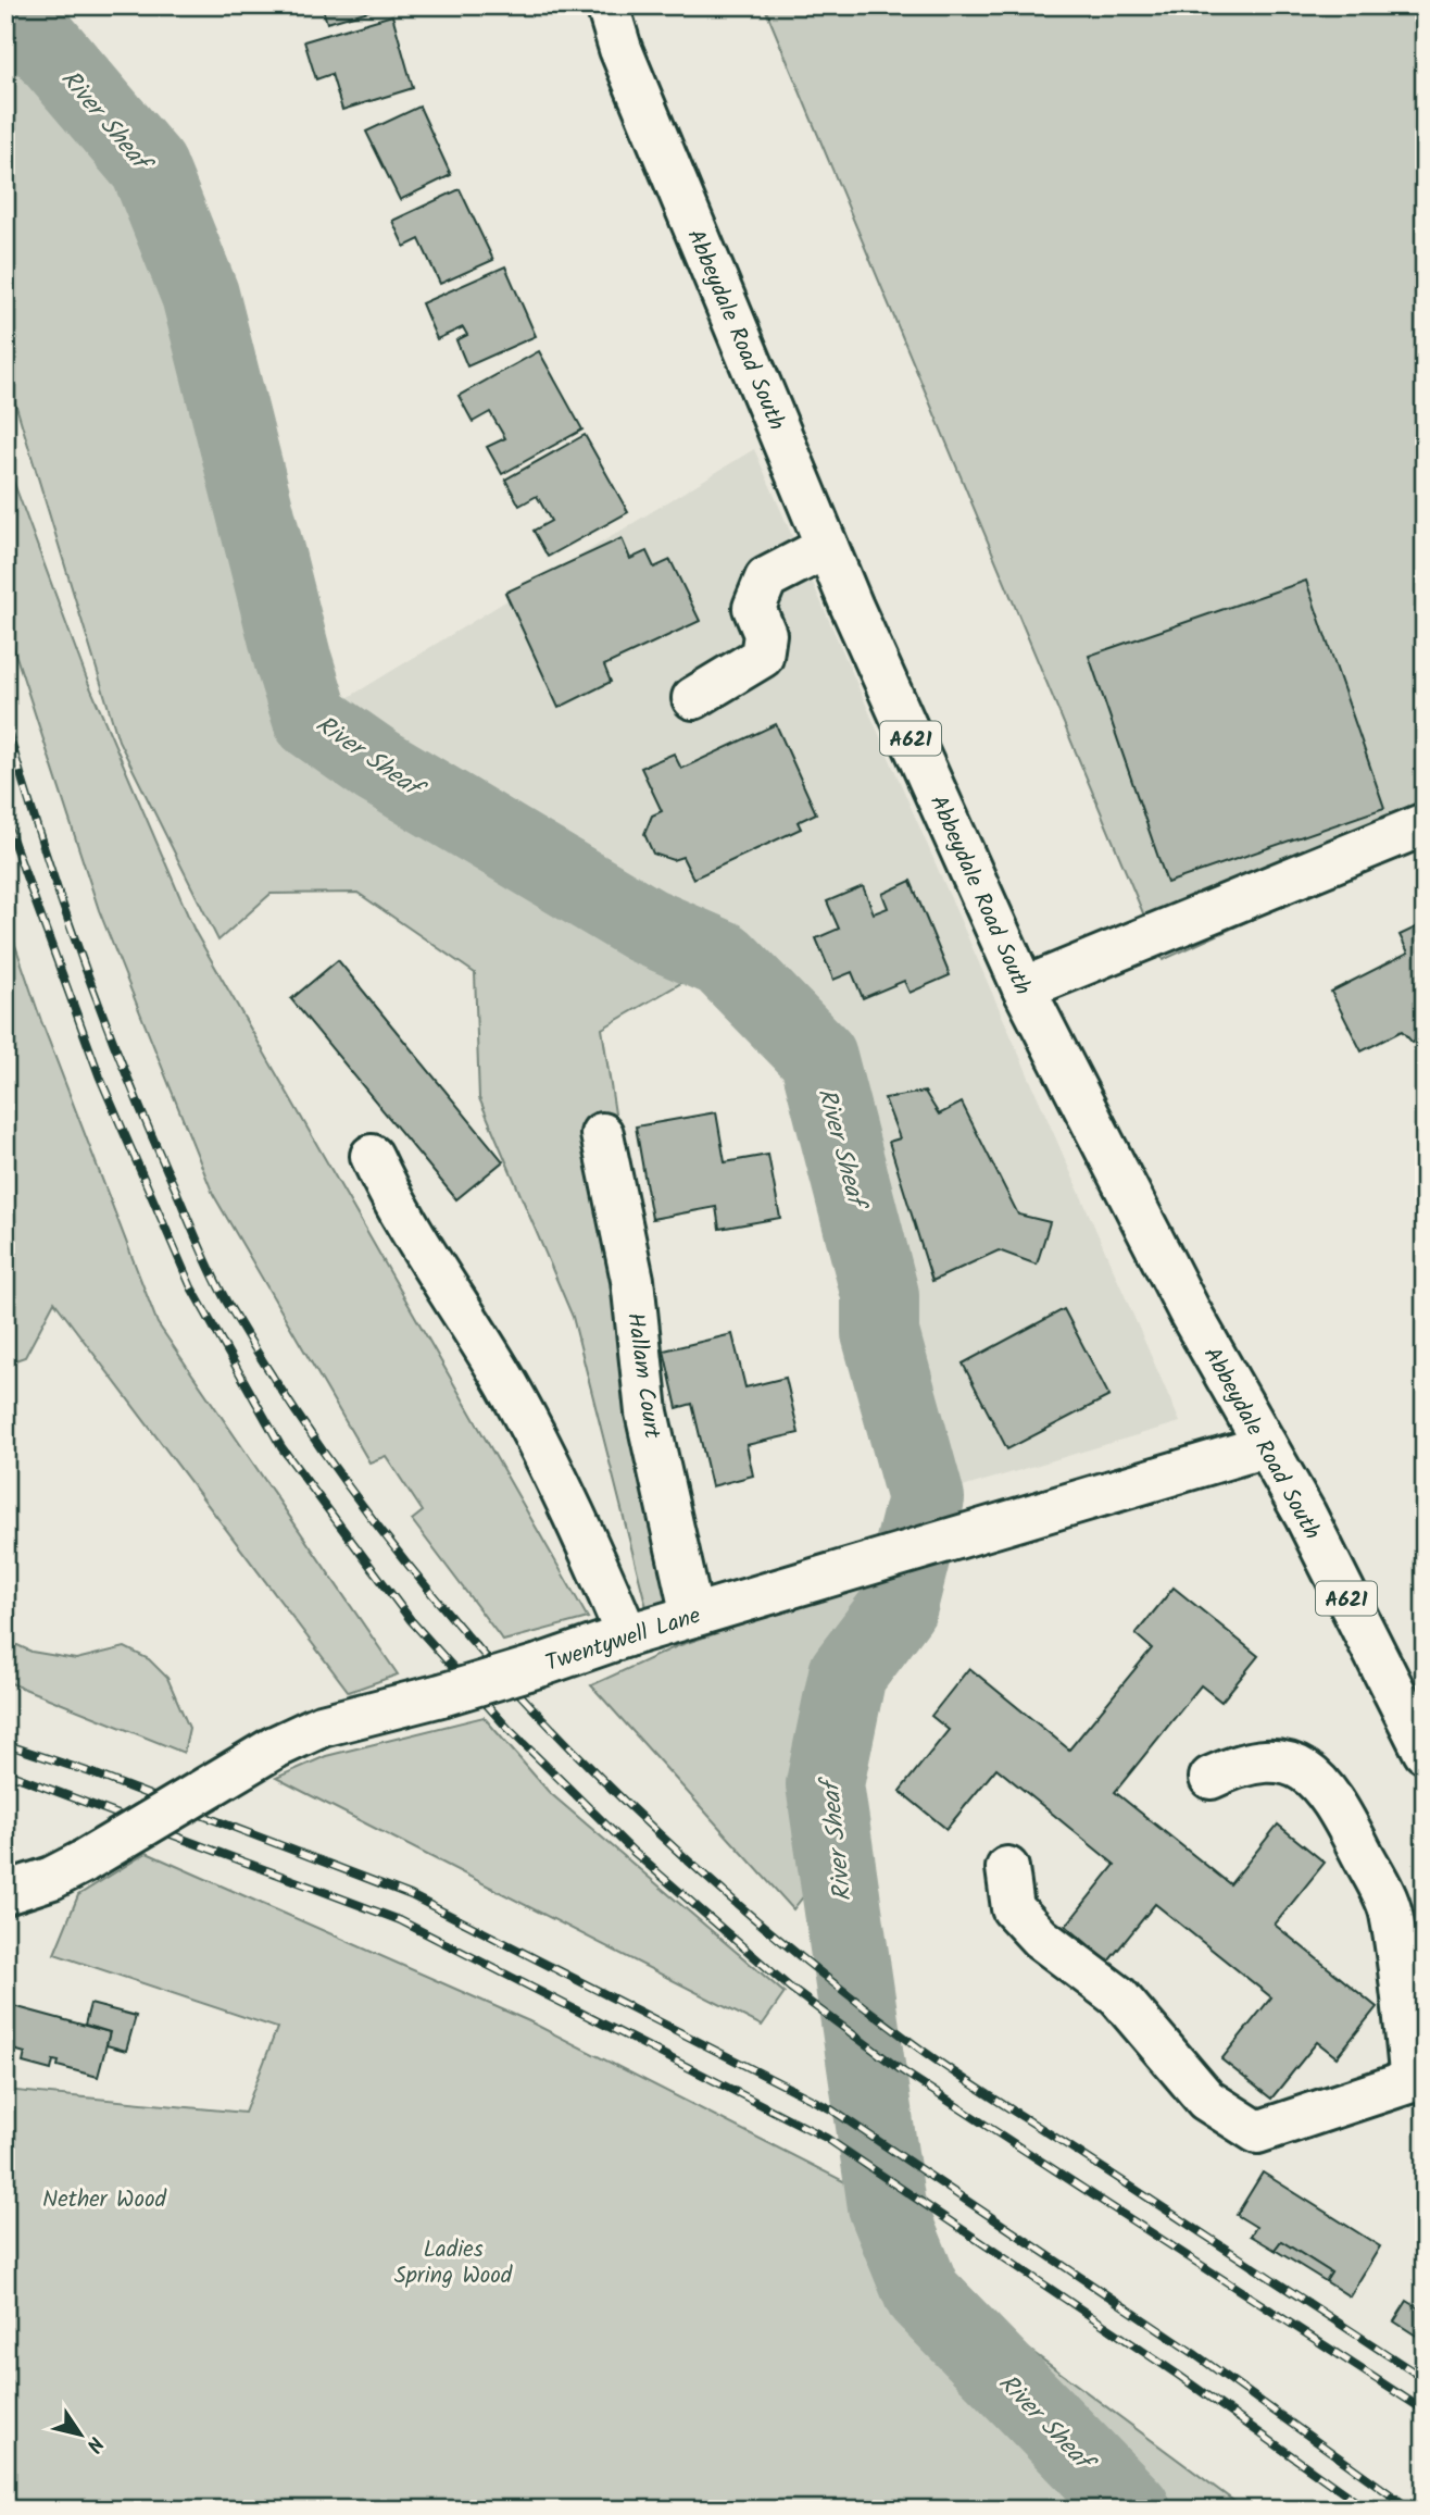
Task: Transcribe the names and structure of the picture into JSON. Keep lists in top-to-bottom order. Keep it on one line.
{"streets":{"street":["Abbeydale Road South","A621","Hallam Court","Twentywell Lane"]},"crossings":[["Abbeydale Road South","Twentywell Lane"],["Hallam Court","Twentywell Lane"]],"water":["River Sheaf"],"parks":["Nether Wood","Ladies Spring Wood"],"north":"bottom right"}
